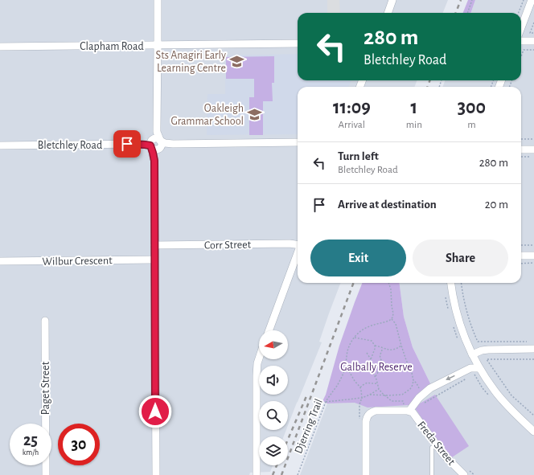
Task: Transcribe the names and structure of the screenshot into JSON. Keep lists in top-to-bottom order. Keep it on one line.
{"streets":{"street":["Clapham Road","Bletchley Road","Corr Street","Wilbur Crescent","Paget Street","Freda Street"],"path":["Djerring Trail"]},"parks":["Galbally Reserve"],"places":{"school or university":["Sts Anagiri Early Learning Centre","Oakleigh Grammar School"]},"north":"left","page":{"turn":["280 m","Bletchley Road"],"eta":["11:09","Arrival","1","min","300","m"],"list":[{"name":"Turn left","note":"Bletchley Road","value":"280 m"},{"name":"Arrive at destination","value":"20 m"}],"buttons":["Exit","Share"],"speed":"25 km/h","limit":"30"}}
